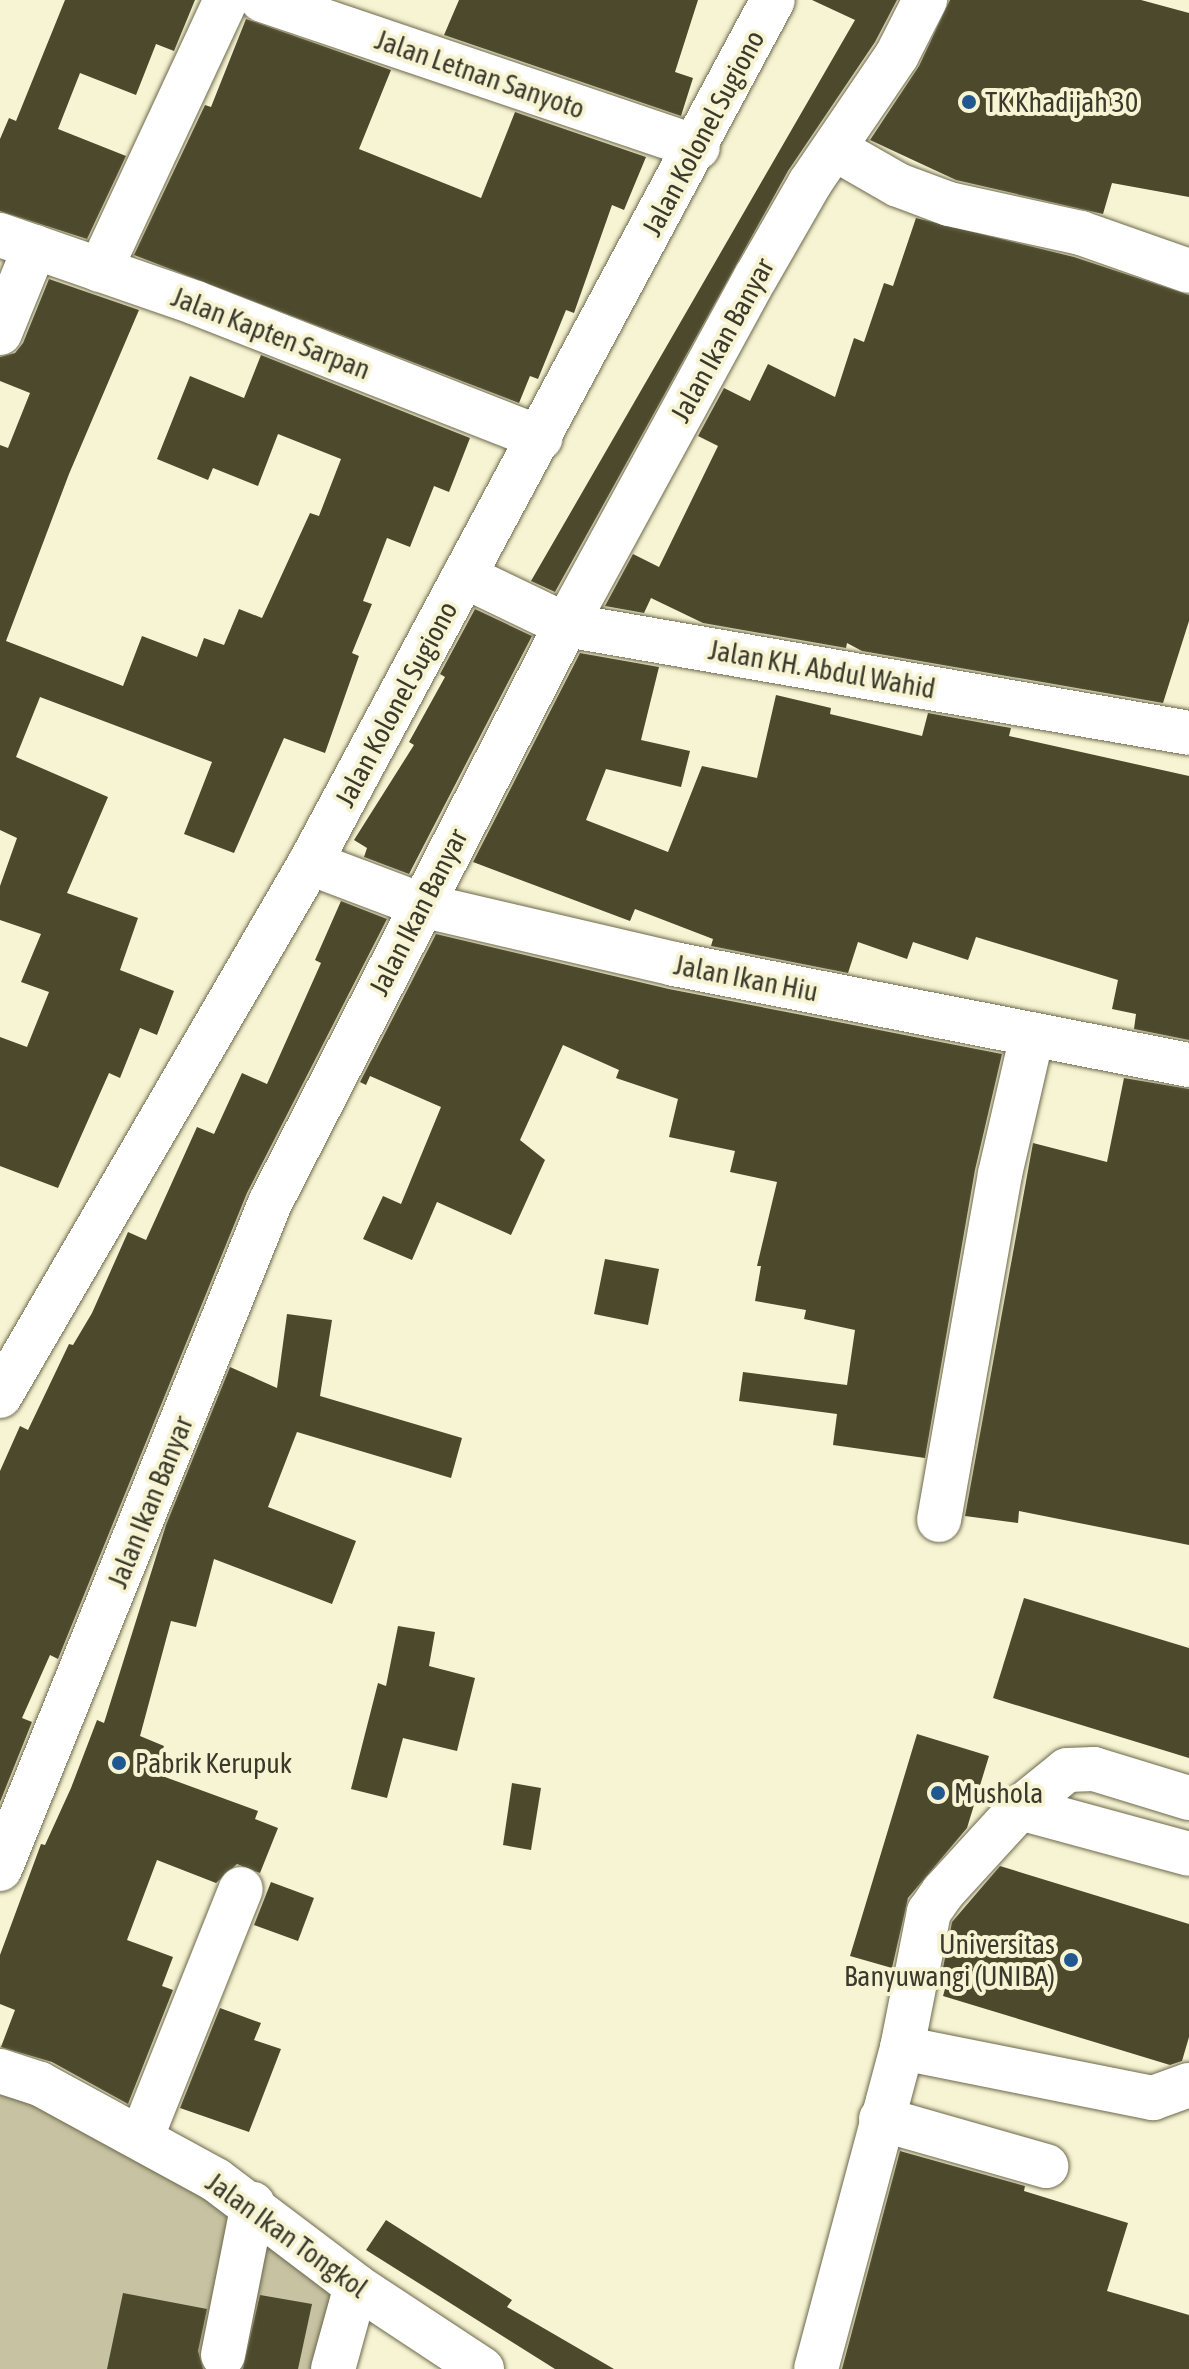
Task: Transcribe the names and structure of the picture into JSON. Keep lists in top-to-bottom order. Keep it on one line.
{"streets":{"street":["Jalan Letnan Sanyoto","Jalan Kolonel Sugiono","Jalan Kapten Sarpan","Jalan Ikan Banyar","Jalan KH. Abdul Wahid","Jalan Ikan Hiu","Jalan Ikan Tongkol"]},"crossings":[["Jalan Letnan Sanyoto","Jalan Kolonel Sugiono"],["Jalan Kolonel Sugiono","Jalan Kapten Sarpan"],["Jalan Kolonel Sugiono","Jalan KH. Abdul Wahid"],["Jalan Kolonel Sugiono","Jalan Ikan Hiu"],["Jalan Ikan Banyar","Jalan KH. Abdul Wahid"],["Jalan Ikan Banyar","Jalan Ikan Hiu"]],"places":["TK Khadijah 30","Pabrik Kerupuk","Mushola","Universitas Banyuwangi (UNIBA)"]}
